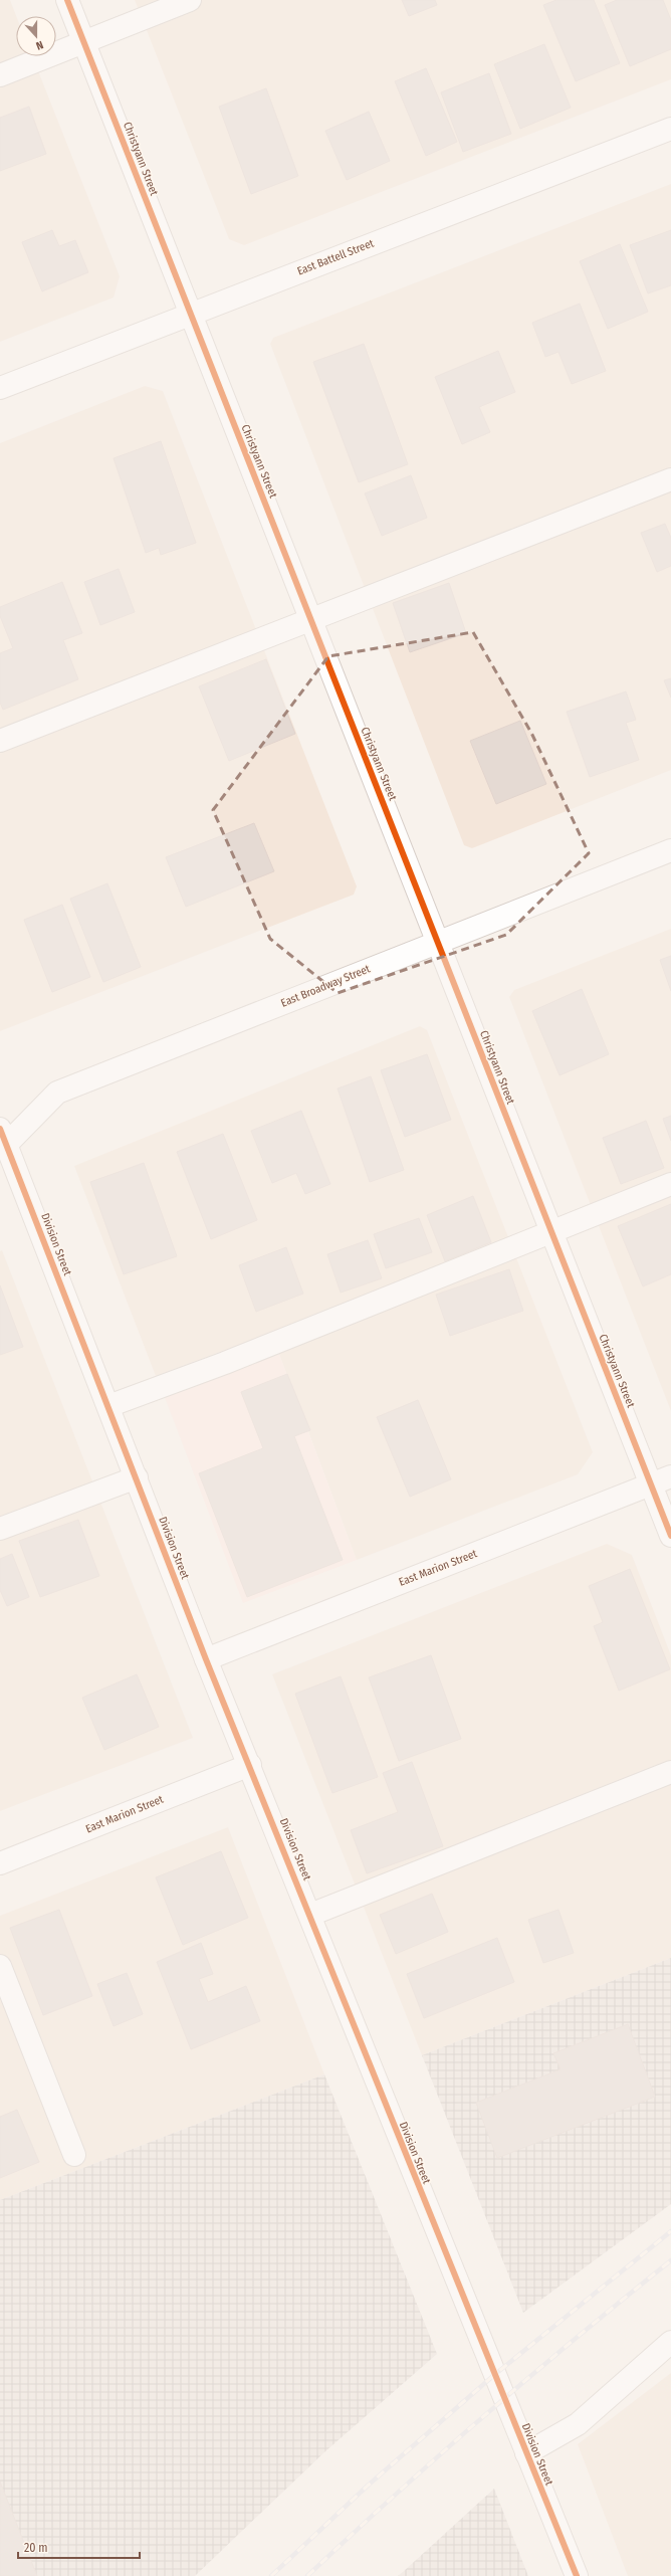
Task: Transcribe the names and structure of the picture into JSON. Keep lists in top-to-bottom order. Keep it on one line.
{"streets":{"street":["Christyann Street","East Battell Street","East Broadway Street","Division Street","East Marion Street"]},"crossings":[["Christyann Street","East Battell Street"],["Christyann Street","East Broadway Street"],["Christyann Street","East Marion Street"],["East Broadway Street","Division Street"],["Division Street","East Marion Street"]],"scale_bar":"20 m","north":"bottom"}
